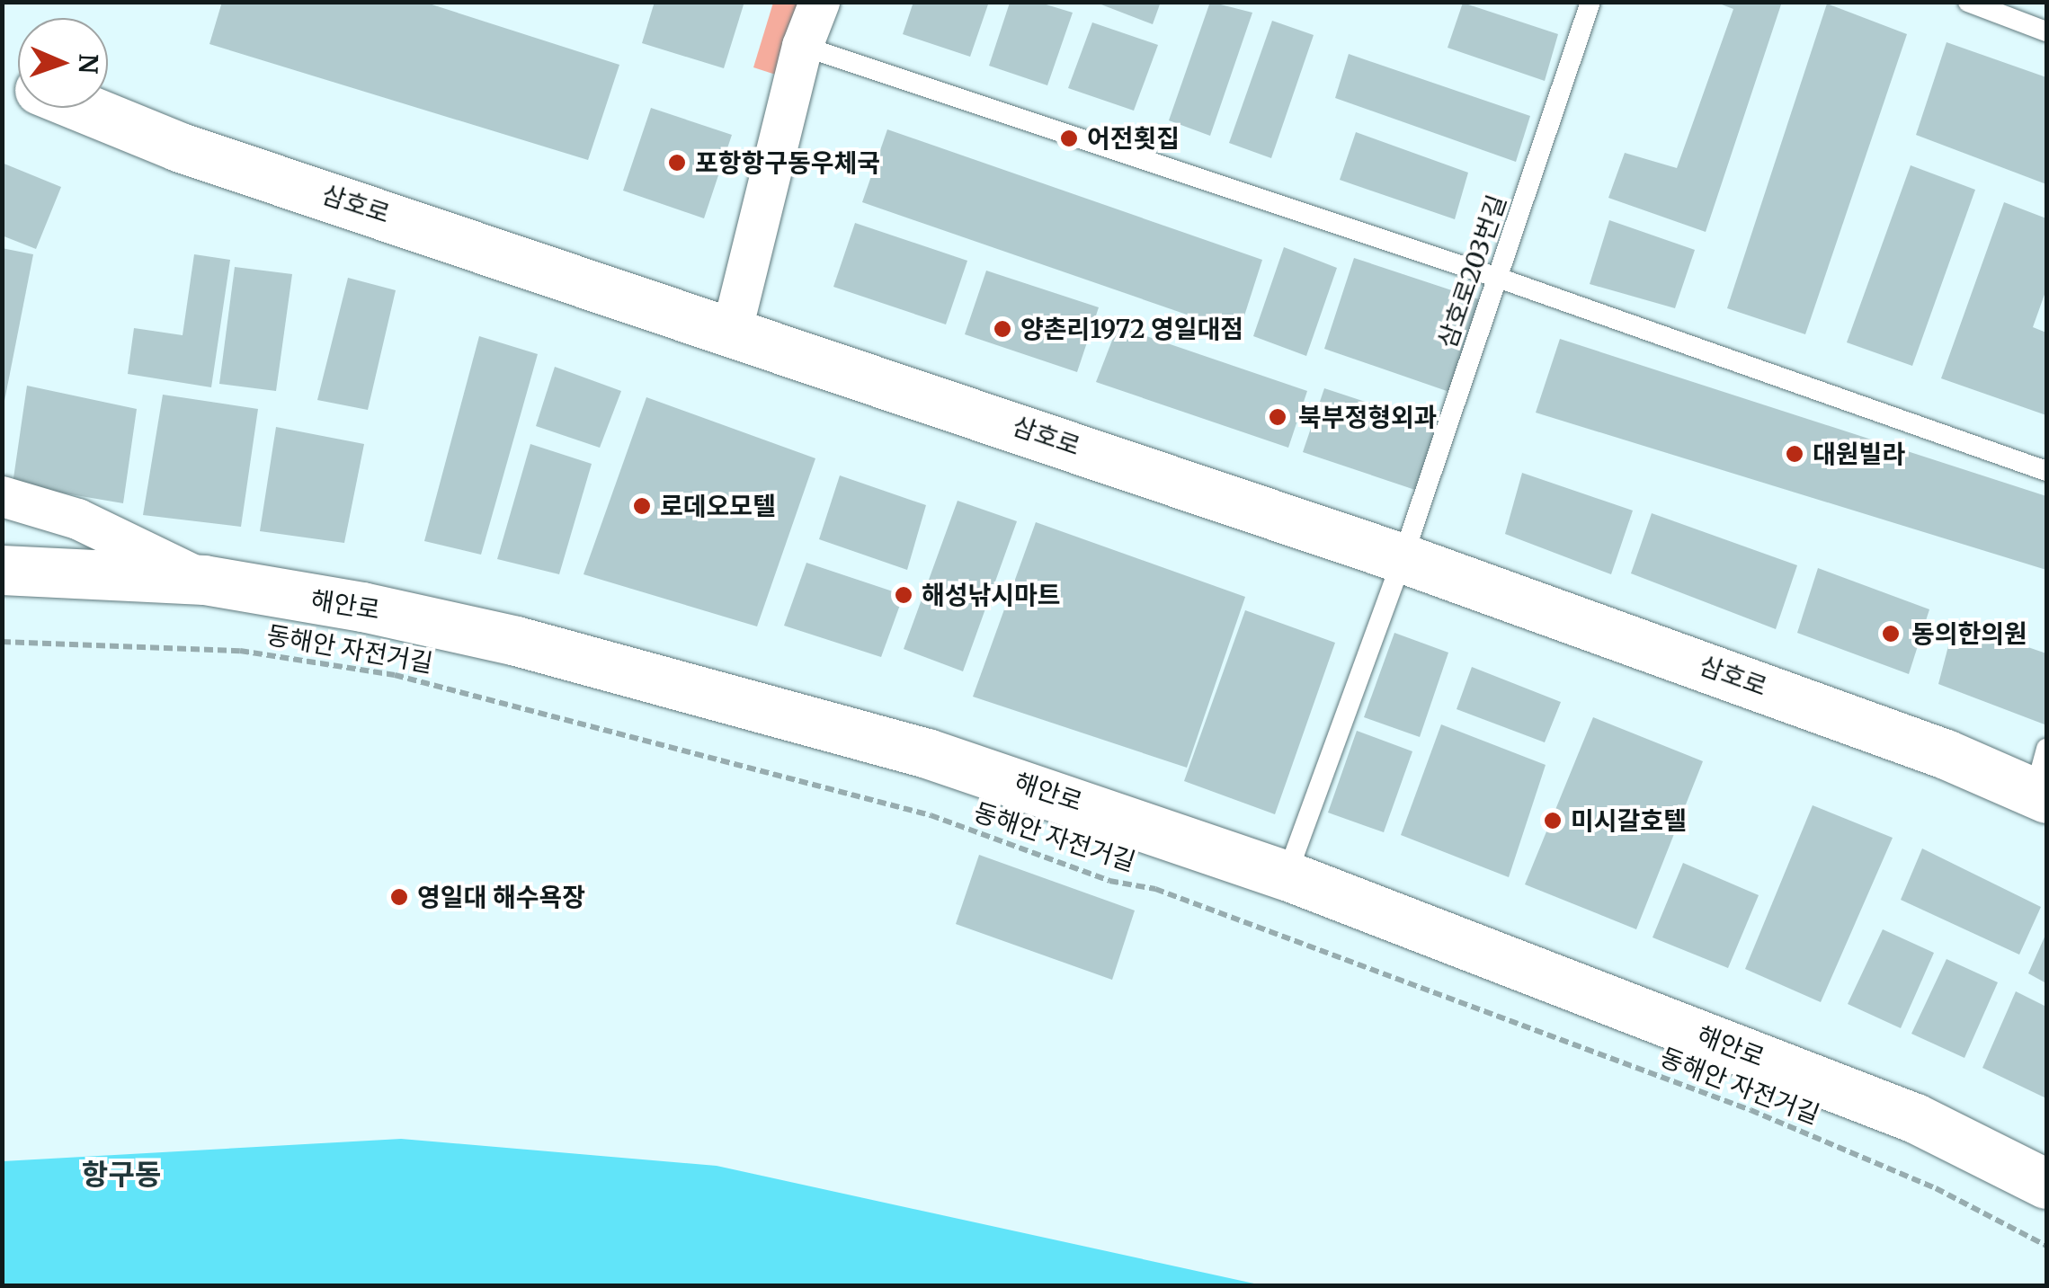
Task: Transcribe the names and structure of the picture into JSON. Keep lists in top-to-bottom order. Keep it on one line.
{"streets":{"main road":["삼호로","해안로"],"lane":["삼호로203번길"],"path":["동해안 자전거길"]},"crossings":[["삼호로","삼호로203번길"],["삼호로203번길","해안로"]],"districts":["항구동"],"places":["어전횟집","포항항구동우체국","양촌리1972 영일대점","북부정형외과","대원빌라","로데오모텔","해성낚시마트","동의한의원","미시갈호텔","영일대 해수욕장"],"north":"right"}
